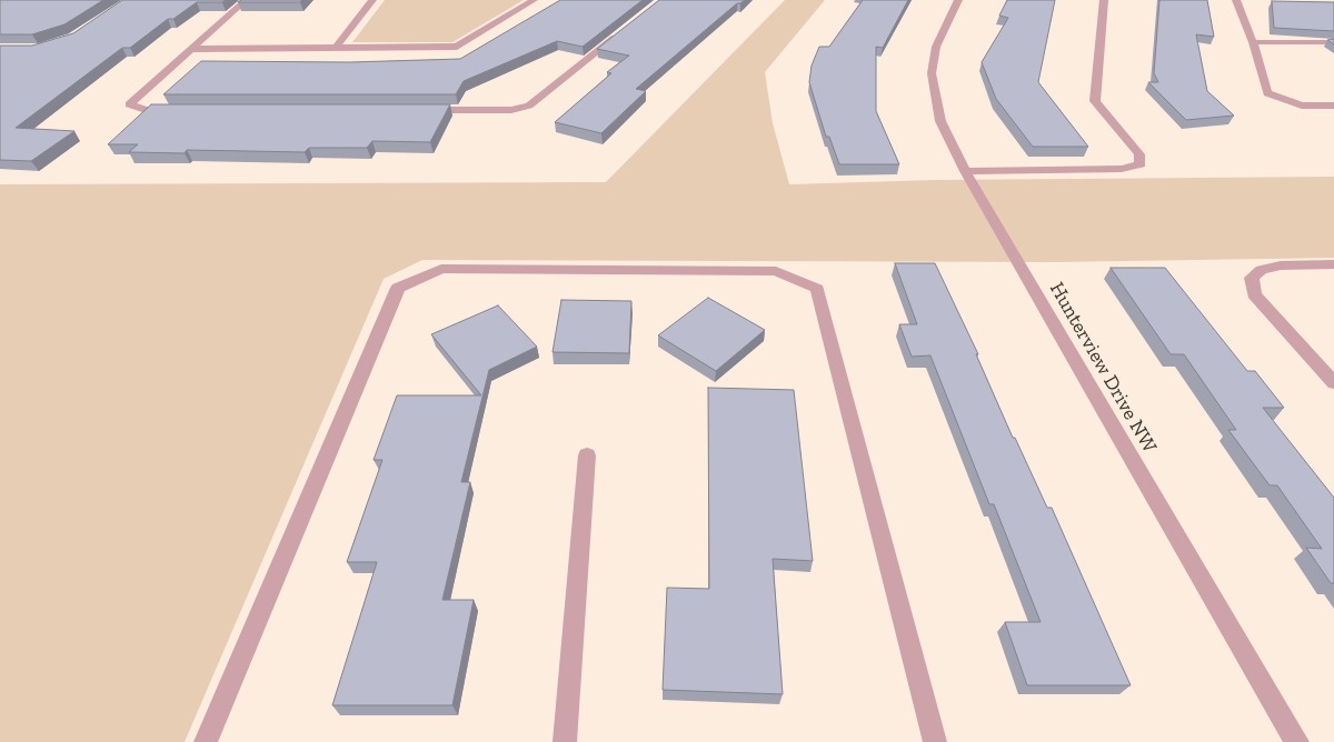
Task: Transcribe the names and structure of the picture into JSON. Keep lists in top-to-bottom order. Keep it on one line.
{"streets":{"street":["Hunterview Drive NW"]}}
